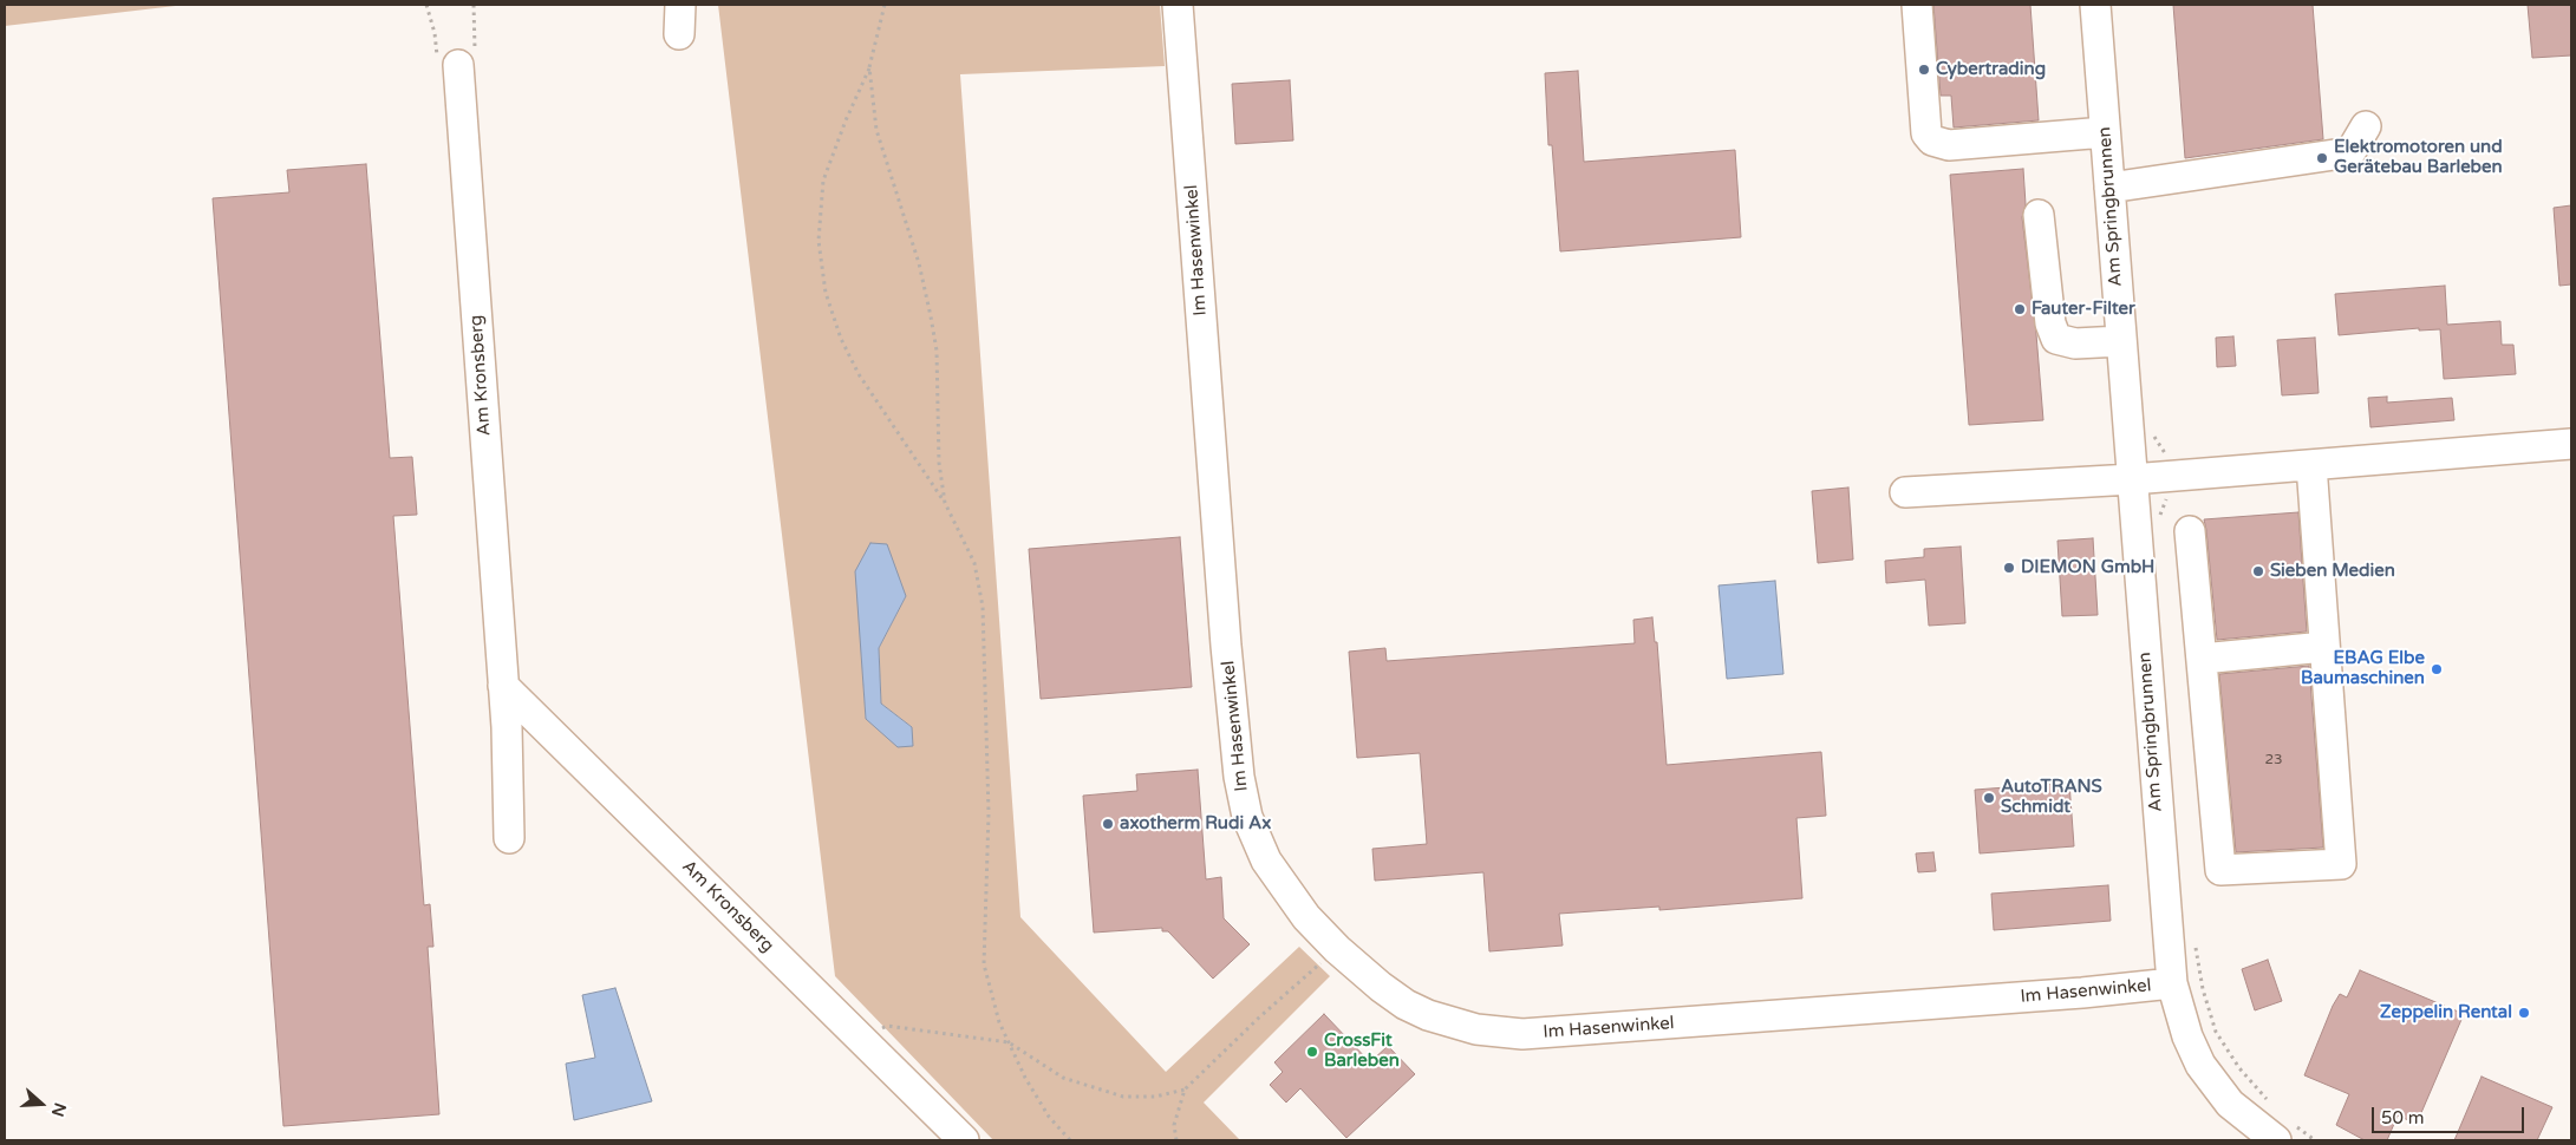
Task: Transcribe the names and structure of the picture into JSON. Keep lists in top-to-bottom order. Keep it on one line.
{"streets":{"street":["Am Springbrunnen","Im Hasenwinkel","Am Kronsberg"]},"crossings":[["Am Springbrunnen","Im Hasenwinkel"]],"places":["Cybertrading","Elektromotoren und Gerätebau Barleben","Fauter-Filter","DIEMON GmbH","Sieben Medien","EBAG Elbe Baumaschinen","AutoTRANS Schmidt","axotherm Rudi Ax","Zeppelin Rental","CrossFit Barleben"],"house_numbers":["23"],"scale_bar":"50 m","north":"right"}
